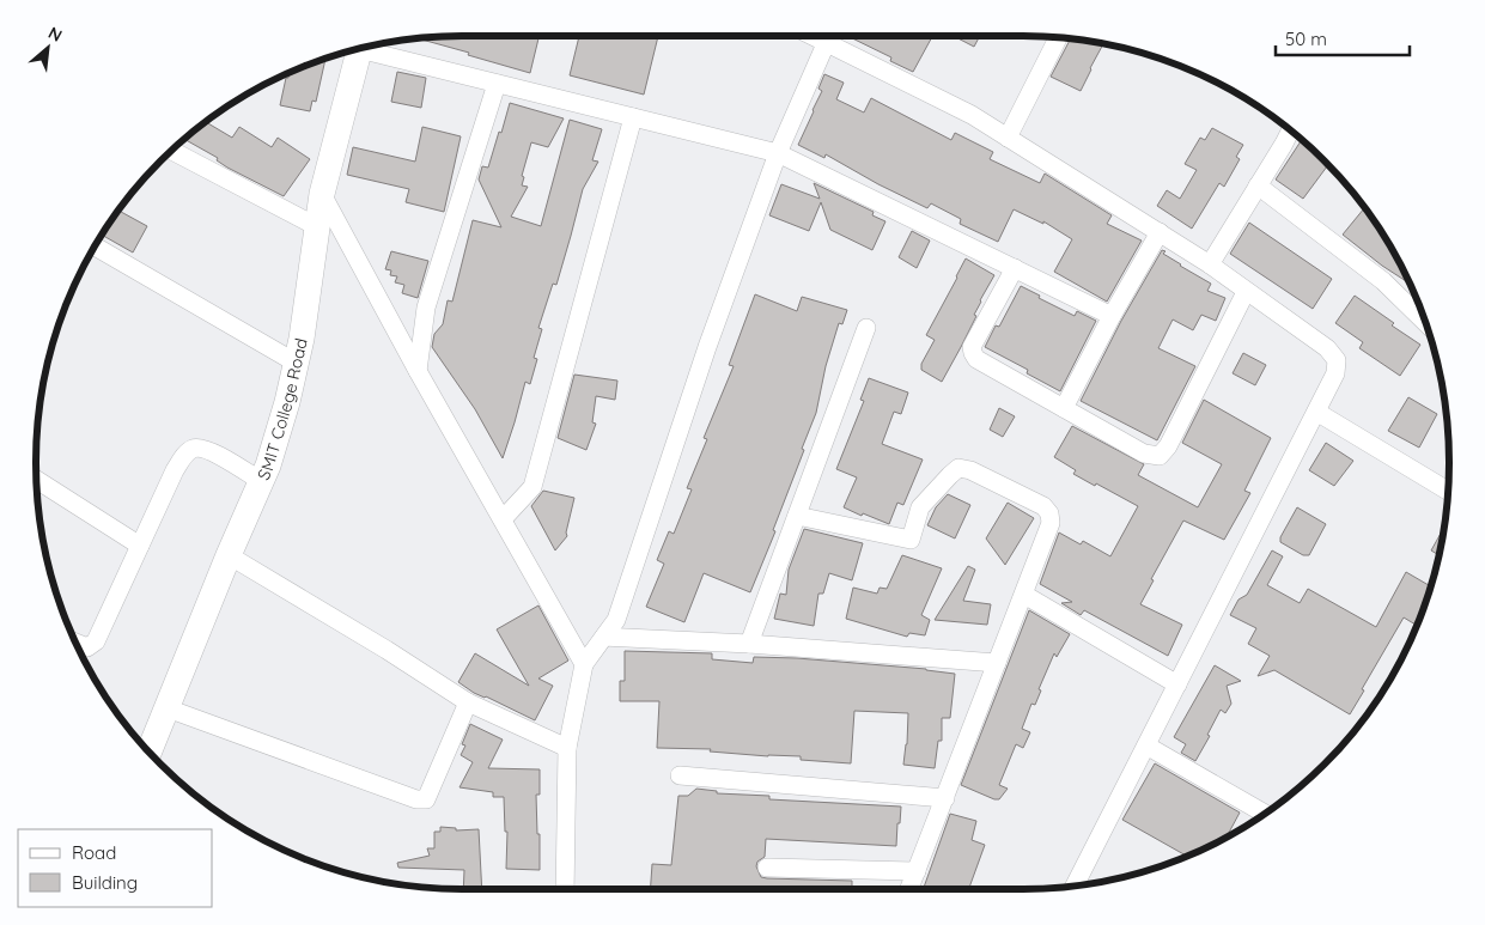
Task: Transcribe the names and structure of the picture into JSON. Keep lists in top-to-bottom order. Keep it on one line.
{"streets":{"main road":["SMIT College Road"]},"legend":["Road","Building"],"scale_bar":"50 m","north":"top right"}
